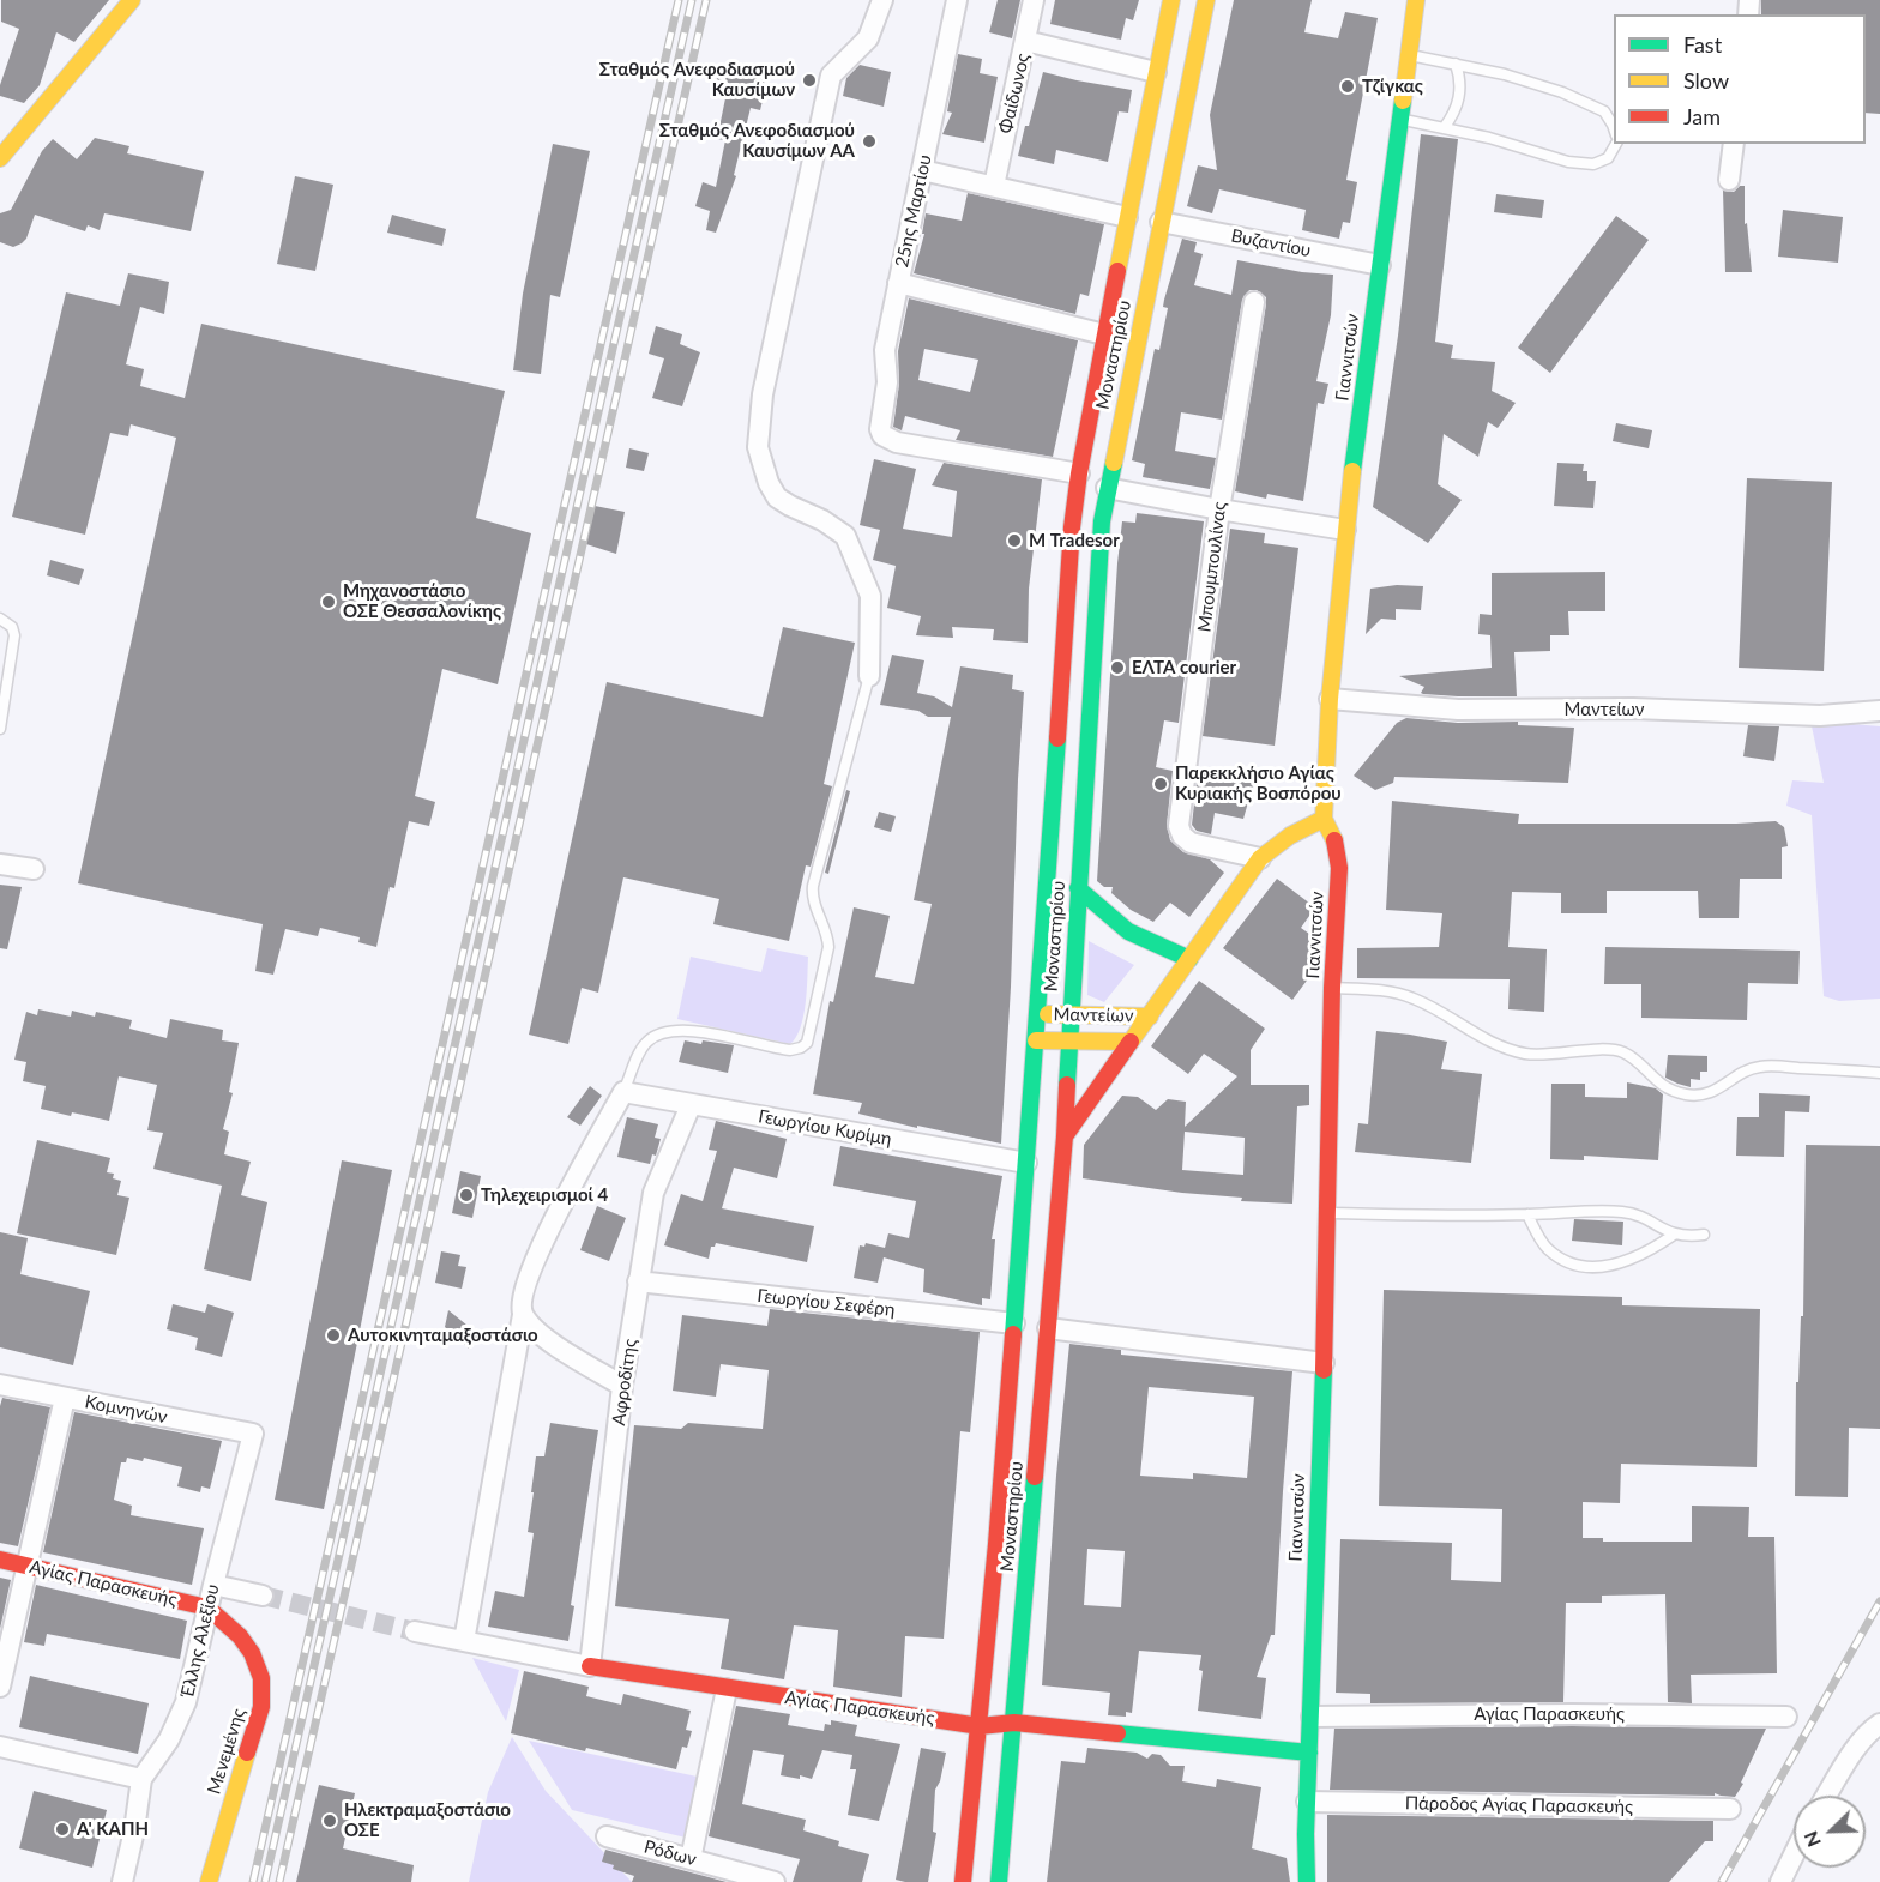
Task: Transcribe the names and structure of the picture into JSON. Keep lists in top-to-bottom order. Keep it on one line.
{"streets":{"main road":["Μοναστηρίου","Γιαννιτσών","Μαντείων","Αγίας Παρασκευής","Μενεμένης"],"street":["Φαίδωνος","25ης Μαρτίου","Βυζαντίου","Μπουμπουλίνας","Γεωργίου Κυρίμη","Γεωργίου Σεφέρη","Αφροδίτης","Κομνηνών","Έλλης Αλεξίου","Πάροδος Αγίας Παρασκευής","Ρόδων"]},"crossings":[["25ης Μαρτίου","Μοναστηρίου"],["Βυζαντίου","Μοναστηρίου"],["Βυζαντίου","Γιαννιτσών"],["Μοναστηρίου","Μαντείων"],["Μοναστηρίου","Γεωργίου Κυρίμη"],["Μοναστηρίου","Γεωργίου Σεφέρη"],["Μοναστηρίου","Αγίας Παρασκευής"],["Γιαννιτσών","Μαντείων"],["Γιαννιτσών","Αγίας Παρασκευής"],["Γιαννιτσών","Πάροδος Αγίας Παρασκευής"],["Μπουμπουλίνας","Μαντείων"],["Γεωργίου Κυρίμη","Αφροδίτης"],["Γεωργίου Σεφέρη","Αφροδίτης"],["Αφροδίτης","Αγίας Παρασκευής"],["Κομνηνών","Έλλης Αλεξίου"],["Αγίας Παρασκευής","Έλλης Αλεξίου"],["Αγίας Παρασκευής","Μενεμένης"],["Έλλης Αλεξίου","Μενεμένης"]],"places":["Σταθμός Ανεφοδιασμού Καυσίμων","Τζίγκας","Σταθμός Ανεφοδιασμού Καυσίμων ΑΑ","M Tradesor","Μηχανοστάσιο ΟΣΕ Θεσσαλονίκης","ΕΛΤΑ courier","Παρεκκλήσιο Αγίας Κυριακής Βοσπόρου","Τηλεχειρισμοί 4","Αυτοκινηταμαξοστάσιο","Ηλεκτραμαξοστάσιο ΟΣΕ","Α' ΚΑΠΗ"],"legend":["Fast","Slow","Jam"],"north":"bottom left"}
